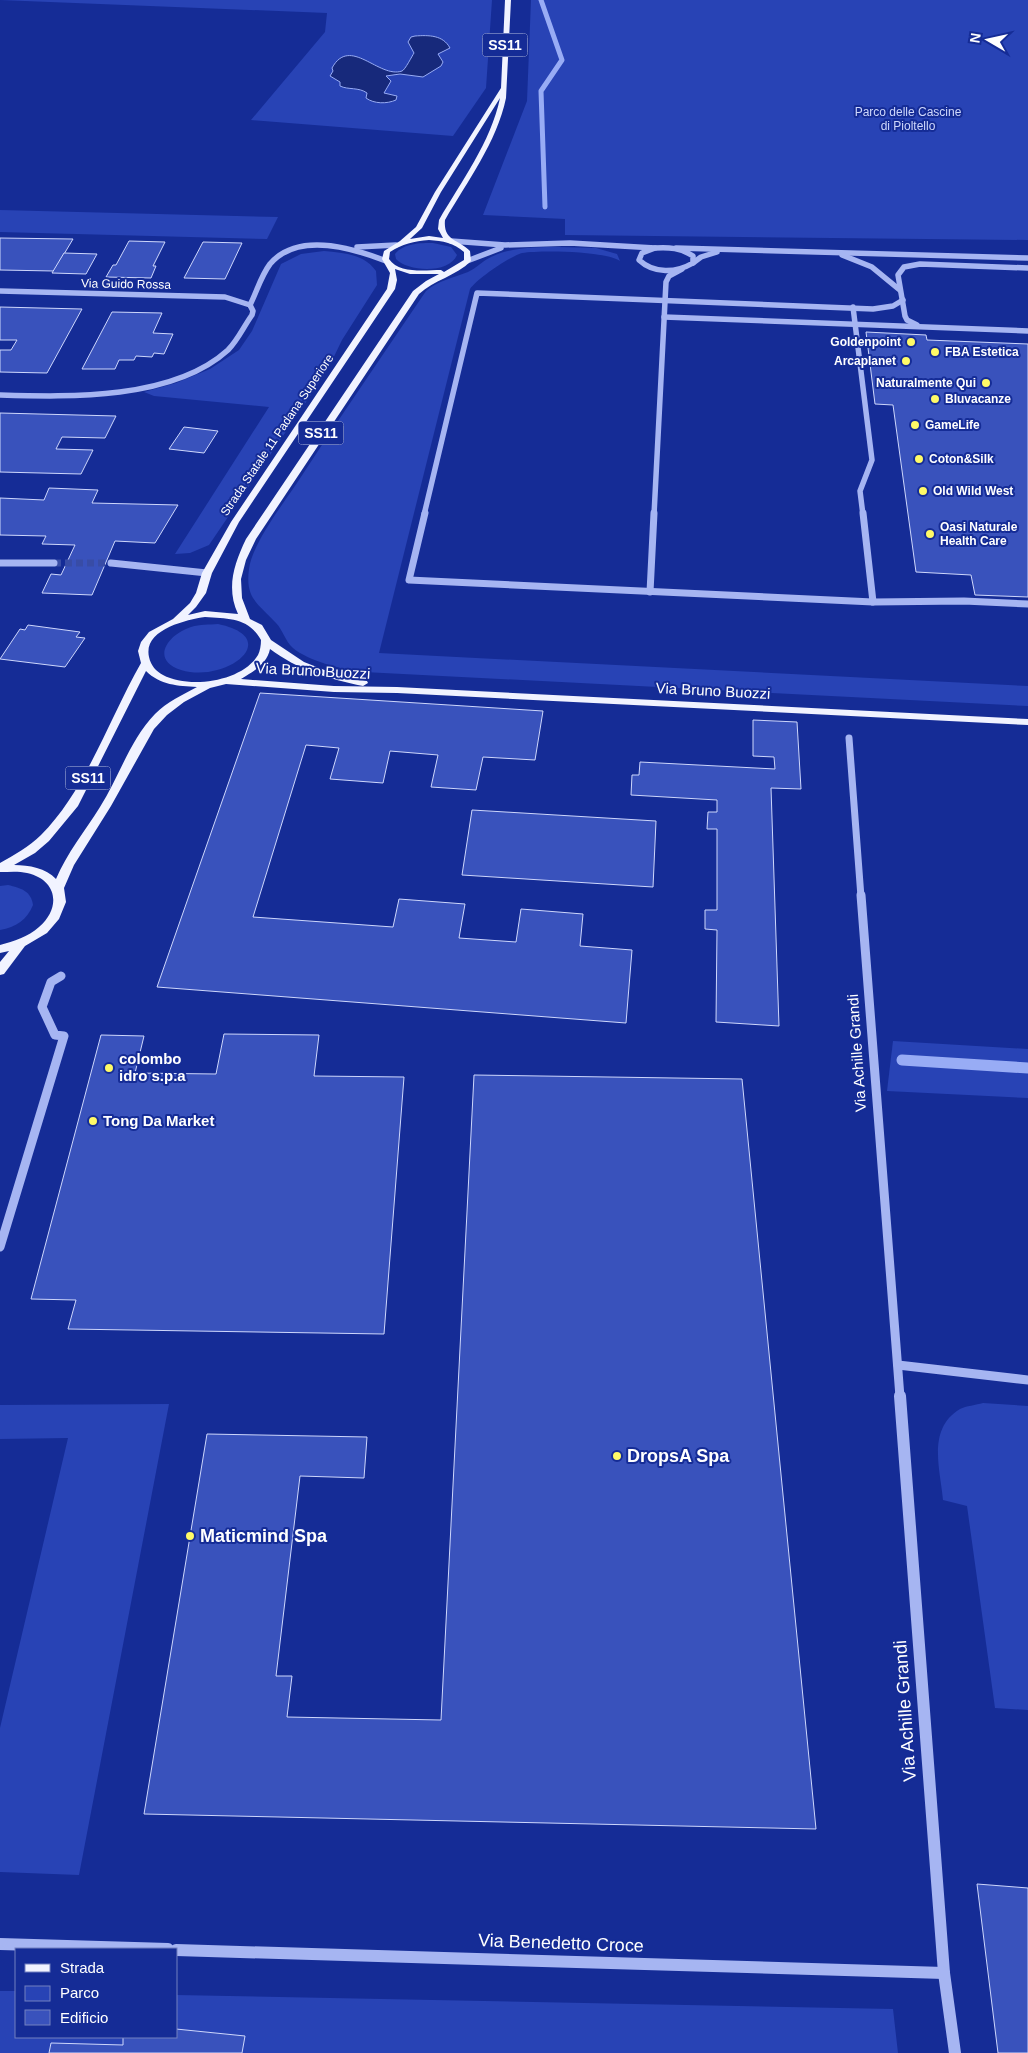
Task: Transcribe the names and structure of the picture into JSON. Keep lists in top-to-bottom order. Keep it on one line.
{"streets":{"main road":["SS11","Strada Statale 11 Padana Superiore","Via Bruno Buozzi"],"street":["Via Guido Rossa","Via Achille Grandi","Via Benedetto Croce"]},"crossings":[["SS11","Strada Statale 11 Padana Superiore"],["SS11","Via Bruno Buozzi"],["Strada Statale 11 Padana Superiore","Via Bruno Buozzi"],["Via Achille Grandi","Via Benedetto Croce"]],"parks":["Parco delle Cascine di Pioltello"],"places":["Goldenpoint","FBA Estetica","Arcaplanet","Naturalmente Qui","Bluvacanze","GameLife","Coton&Silk","Old Wild West","Oasi Naturale Health Care","colombo idro s.p.a","Tong Da Market","DropsA Spa","Maticmind Spa"],"legend":["Strada","Parco","Edificio"],"north":"left"}
